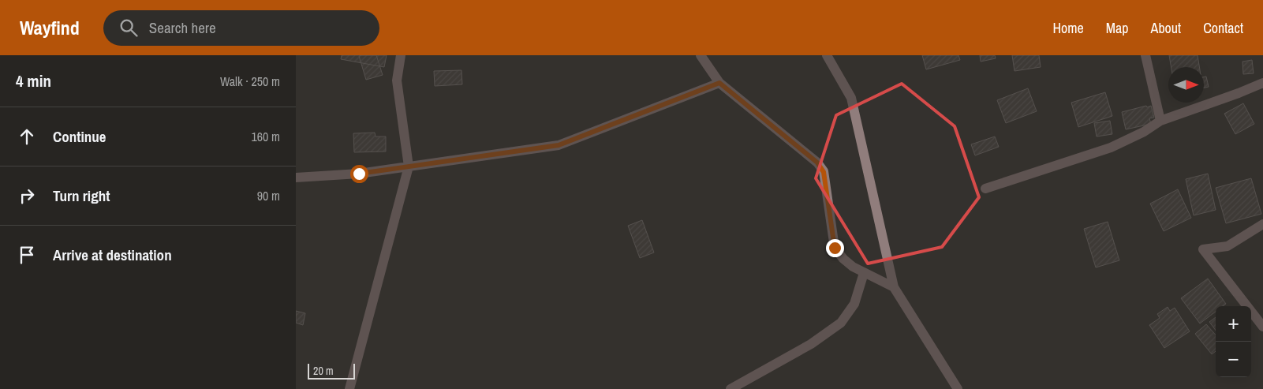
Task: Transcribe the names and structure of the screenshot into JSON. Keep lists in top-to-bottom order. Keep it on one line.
{"scale_bar":"20 m","north":"right","page":{"header":"Wayfind","search":"Search here","nav":["Home","Map","About","Contact"],"heading":["4 min","Walk · 250 m"],"list":[["Continue","160 m"],["Turn right","90 m"],"Arrive at destination"],"map_buttons":["+","−"],"scale":"20 m"}}
